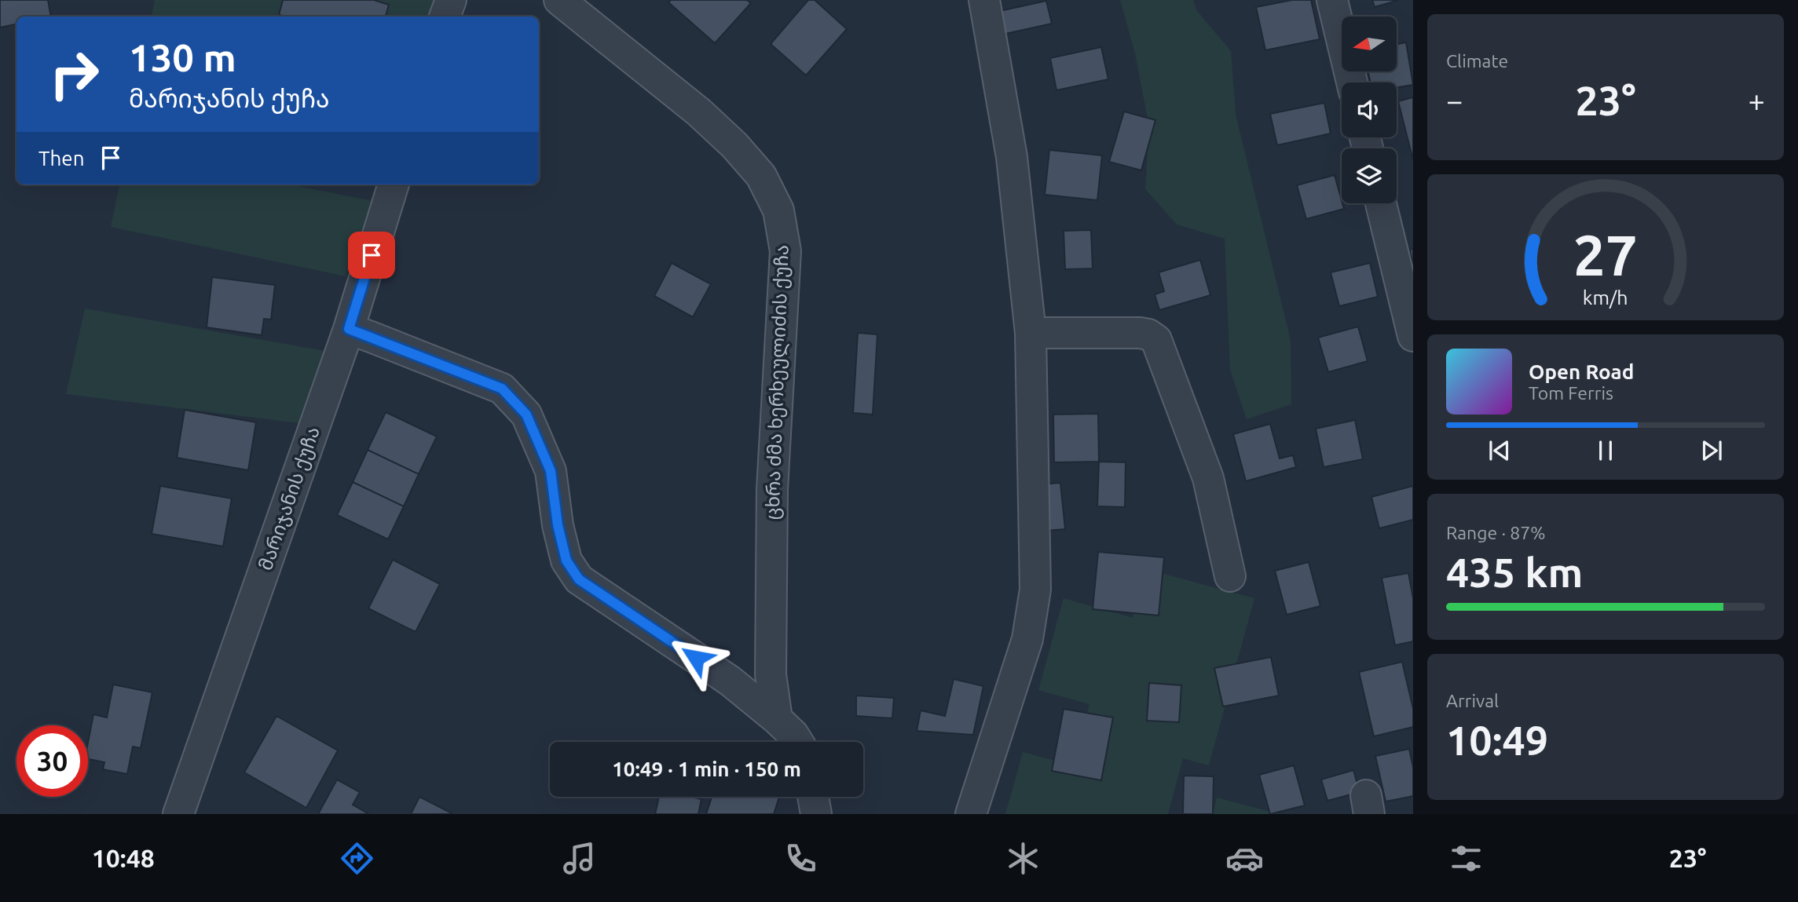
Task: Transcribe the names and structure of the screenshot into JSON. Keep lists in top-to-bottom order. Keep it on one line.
{"streets":{"street":["ცხრა ძმა ხერხეულიძის ქუჩა","მარიჯანის ქუჩა"]},"north":"left","page":{"tile":["Climate",["Range · 87%","435 km"],["Arrival","10:49"]],"turn":["130 m","მარიჯანის ქუჩა"],"heat":["−","23°","+"],"then":"Then","song":["Open Road","Tom Ferris"],"limit":"30","trip":"10:49 · 1 min · 150 m","tabs":["10:48","23°"],"gauge":["27","km/h"]}}
